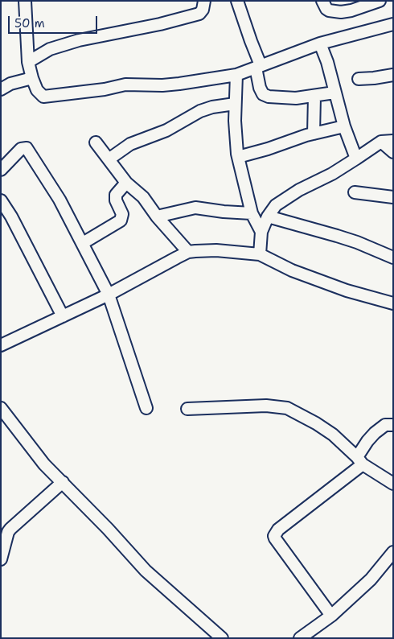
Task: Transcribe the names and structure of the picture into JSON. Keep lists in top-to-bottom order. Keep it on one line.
{"scale_bar":"50 m"}
